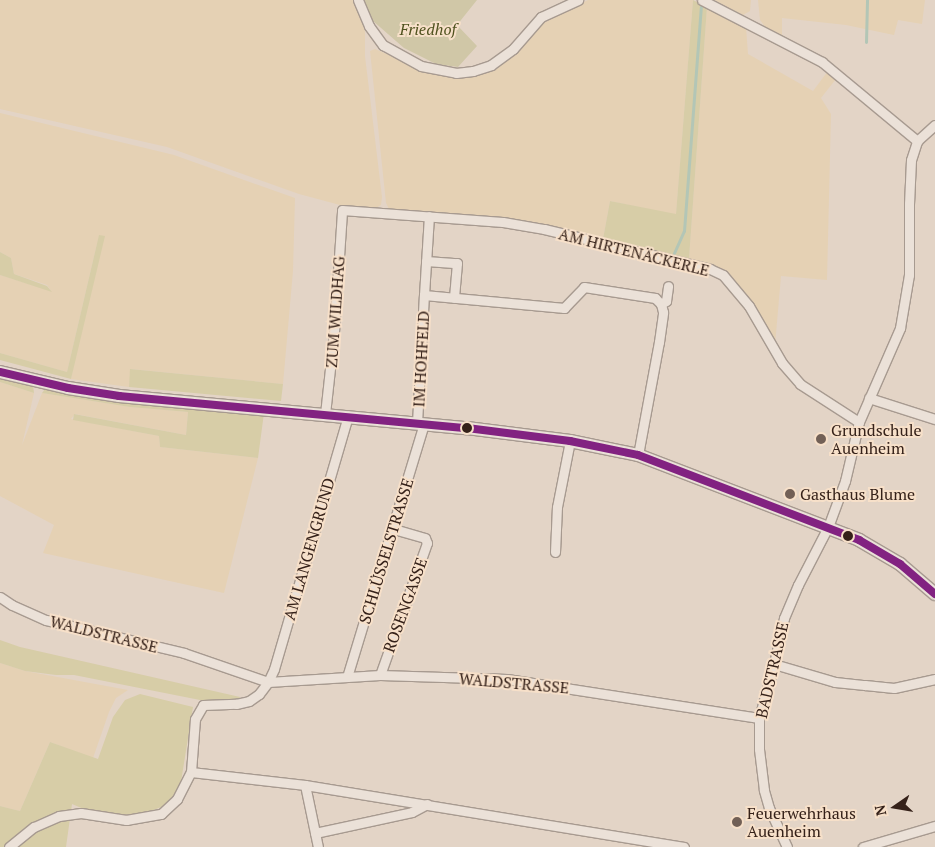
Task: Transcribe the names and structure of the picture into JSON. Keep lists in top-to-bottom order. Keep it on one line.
{"streets":{"street":["AM HIRTENÄCKERLE","ZUM WILDHAG","IM HOHFELD","AM LANGENGRUND","SCHLÜSSELSTRASSE","ROSENGASSE","WALDSTRASSE","BADSTRASSE"]},"crossings":[["AM HIRTENÄCKERLE","ZUM WILDHAG"],["AM HIRTENÄCKERLE","IM HOHFELD"],["AM HIRTENÄCKERLE","BADSTRASSE"],["IM HOHFELD","SCHLÜSSELSTRASSE"],["AM LANGENGRUND","WALDSTRASSE"],["SCHLÜSSELSTRASSE","ROSENGASSE"],["SCHLÜSSELSTRASSE","WALDSTRASSE"],["ROSENGASSE","WALDSTRASSE"],["WALDSTRASSE","BADSTRASSE"]],"parks":["Friedhof"],"places":["Grundschule Auenheim","Gasthaus Blume","Feuerwehrhaus Auenheim"],"north":"left"}
